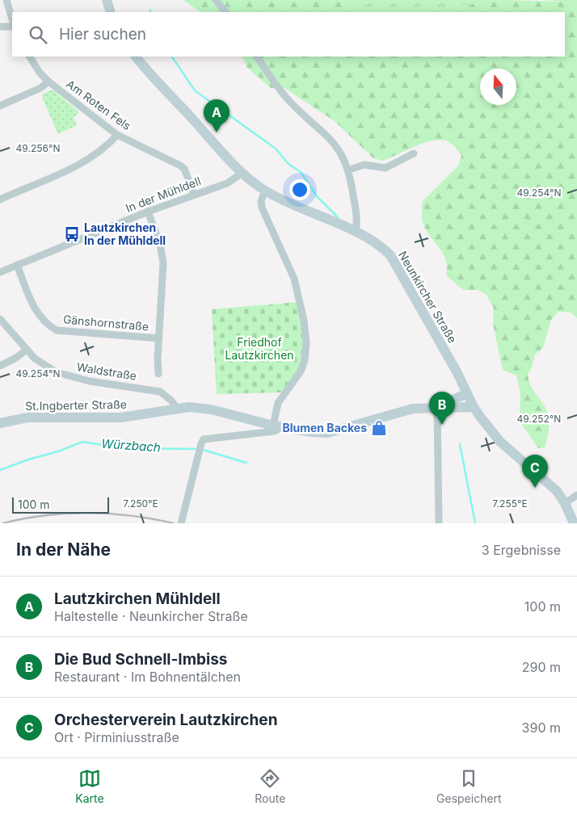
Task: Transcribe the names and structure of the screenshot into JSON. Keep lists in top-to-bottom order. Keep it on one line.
{"streets":{"main road":["Neunkircher Straße","St.Ingberter Straße"],"street":["Am Roten Fels","In der Mühldell","Gänshornstraße","Waldstraße"]},"crossings":[["Am Roten Fels","In der Mühldell"],["In der Mühldell","Neunkircher Straße"],["In der Mühldell","Gänshornstraße"],["Neunkircher Straße","St.Ingberter Straße"],["Waldstraße","St.Ingberter Straße"]],"water":["Würzbach"],"parks":["Friedhof Lautzkirchen"],"places":{"bus stop":["Lautzkirchen In der Mühldell"],"shop":["Blumen Backes"]},"scale_bar":"100 m","north":"top","page":{"search":"Hier suchen","pins":["A","B","C"],"scale":"100 m","heading":["In der Nähe","3 Ergebnisse"],"list":[{"mark":"A","name":"Lautzkirchen Mühldell","note":"Haltestelle · Neunkircher Straße","value":"100 m"},{"mark":"B","name":"Die Bud Schnell-Imbiss","note":"Restaurant · Im Bohnentälchen","value":"290 m"},{"mark":"C","name":"Orchesterverein Lautzkirchen","note":"Ort · Pirminiusstraße","value":"390 m"}],"nav":["Karte","Route","Gespeichert"]},"coordinates":["49.256°N","49.254°N","49.252°N","7.250°E","7.255°E"]}
